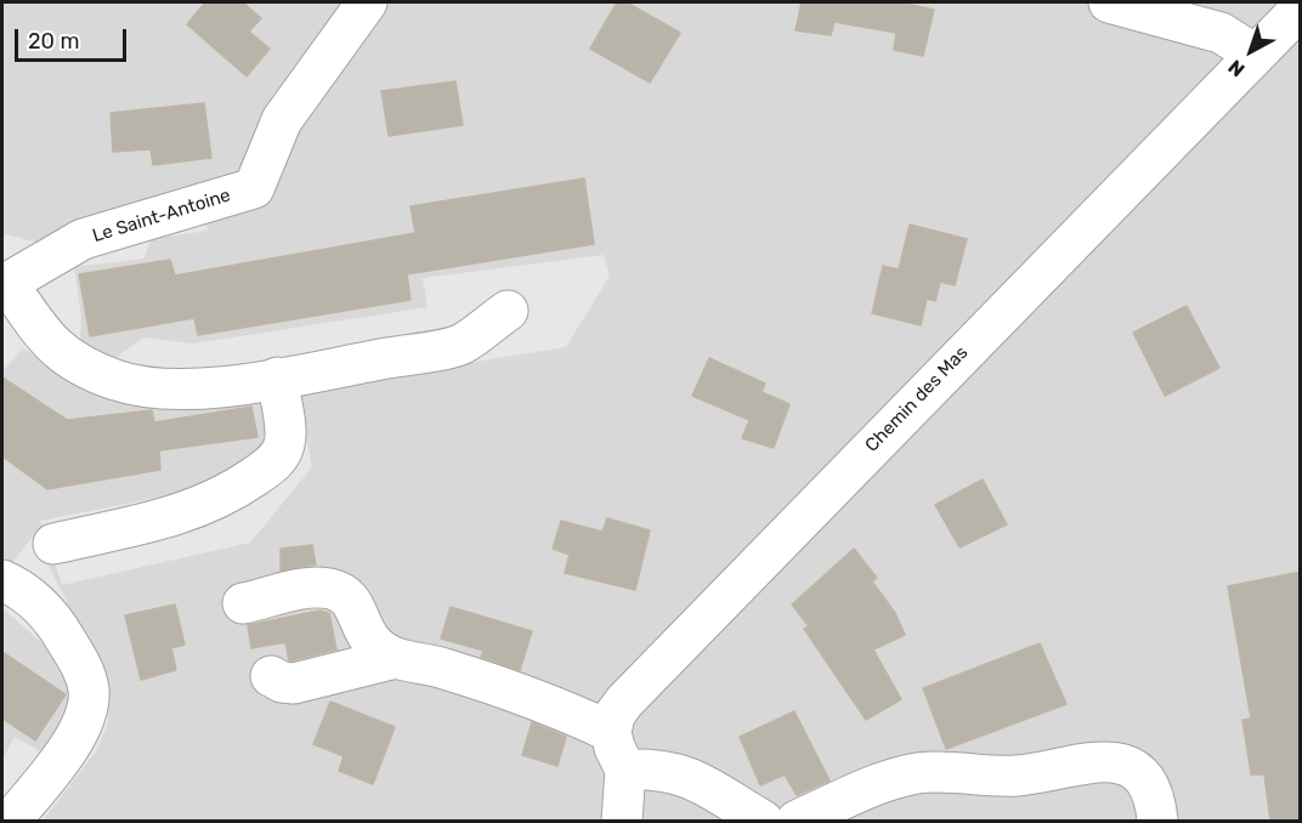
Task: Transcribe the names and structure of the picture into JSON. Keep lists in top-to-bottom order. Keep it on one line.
{"streets":{"street":["Le Saint-Antoine","Chemin des Mas"]},"scale_bar":"20 m","north":"bottom left"}
